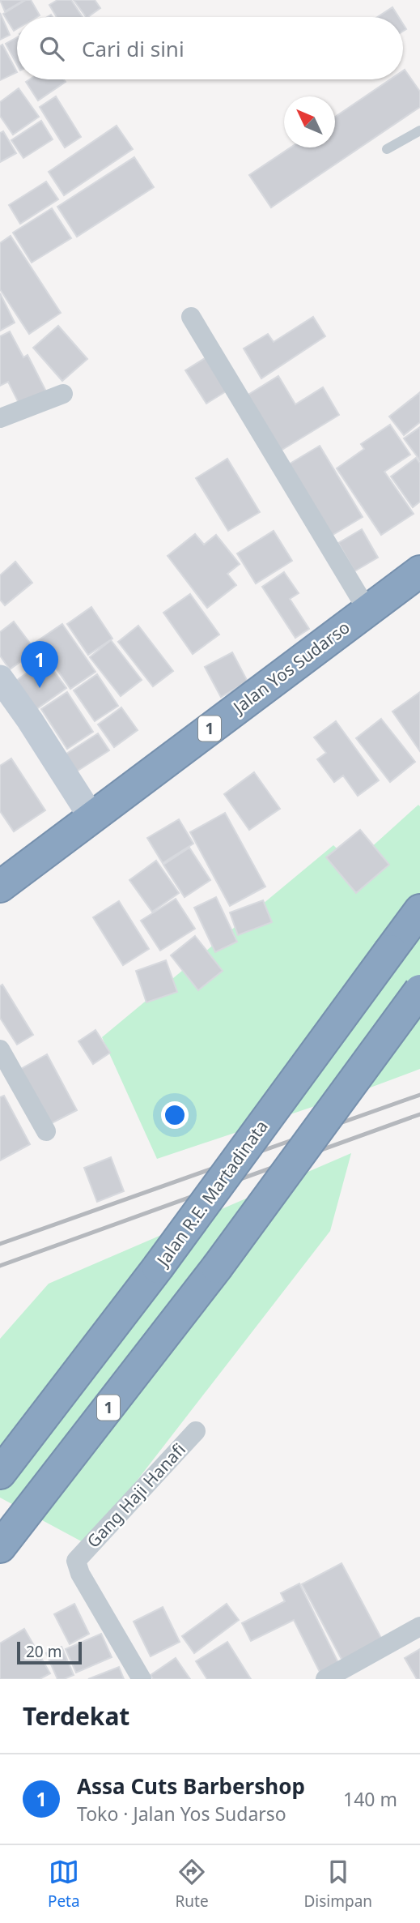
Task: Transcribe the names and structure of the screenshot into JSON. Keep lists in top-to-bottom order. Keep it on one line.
{"streets":{"highway":["Jalan Yos Sudarso","1","Jalan R.E. Martadinata"],"street":["Gang Haji Hanafi"]},"scale_bar":"20 m","north":"top left","page":{"search":"Cari di sini","pins":"1","scale":"20 m","heading":"Terdekat","list":[{"mark":"1","name":"Assa Cuts Barbershop","note":"Toko · Jalan Yos Sudarso","value":"140 m"}],"nav":["Peta","Rute","Disimpan"]}}
